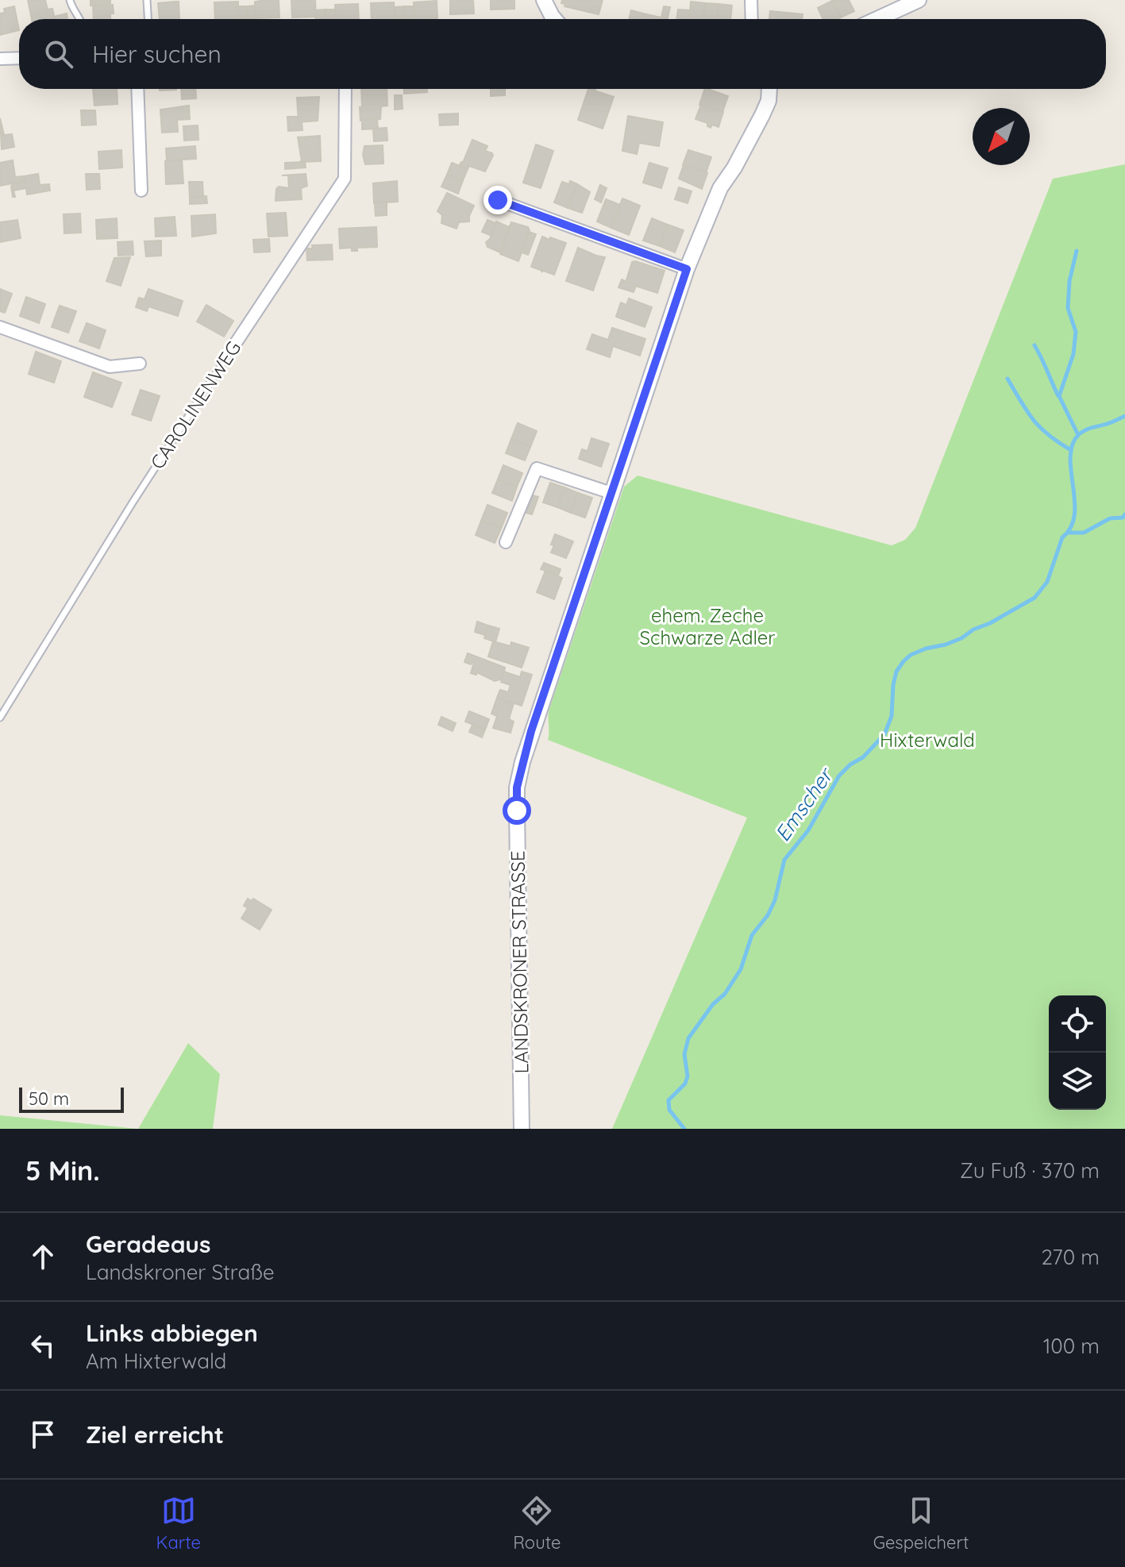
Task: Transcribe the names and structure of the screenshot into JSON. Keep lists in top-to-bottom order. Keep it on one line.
{"streets":{"street":["CAROLINENWEG","LANDSKRONER STRASSE"]},"water":["Emscher"],"parks":["ehem. Zeche Schwarze Adler","Hixterwald"],"scale_bar":"50 m","north":"bottom left","page":{"search":"Hier suchen","scale":"50 m","heading":["5 Min.","Zu Fuß · 370 m"],"list":[["Geradeaus","Landskroner Straße","270 m"],["Links abbiegen","Am Hixterwald","100 m"],"Ziel erreicht"],"nav":["Karte","Route","Gespeichert"]}}
